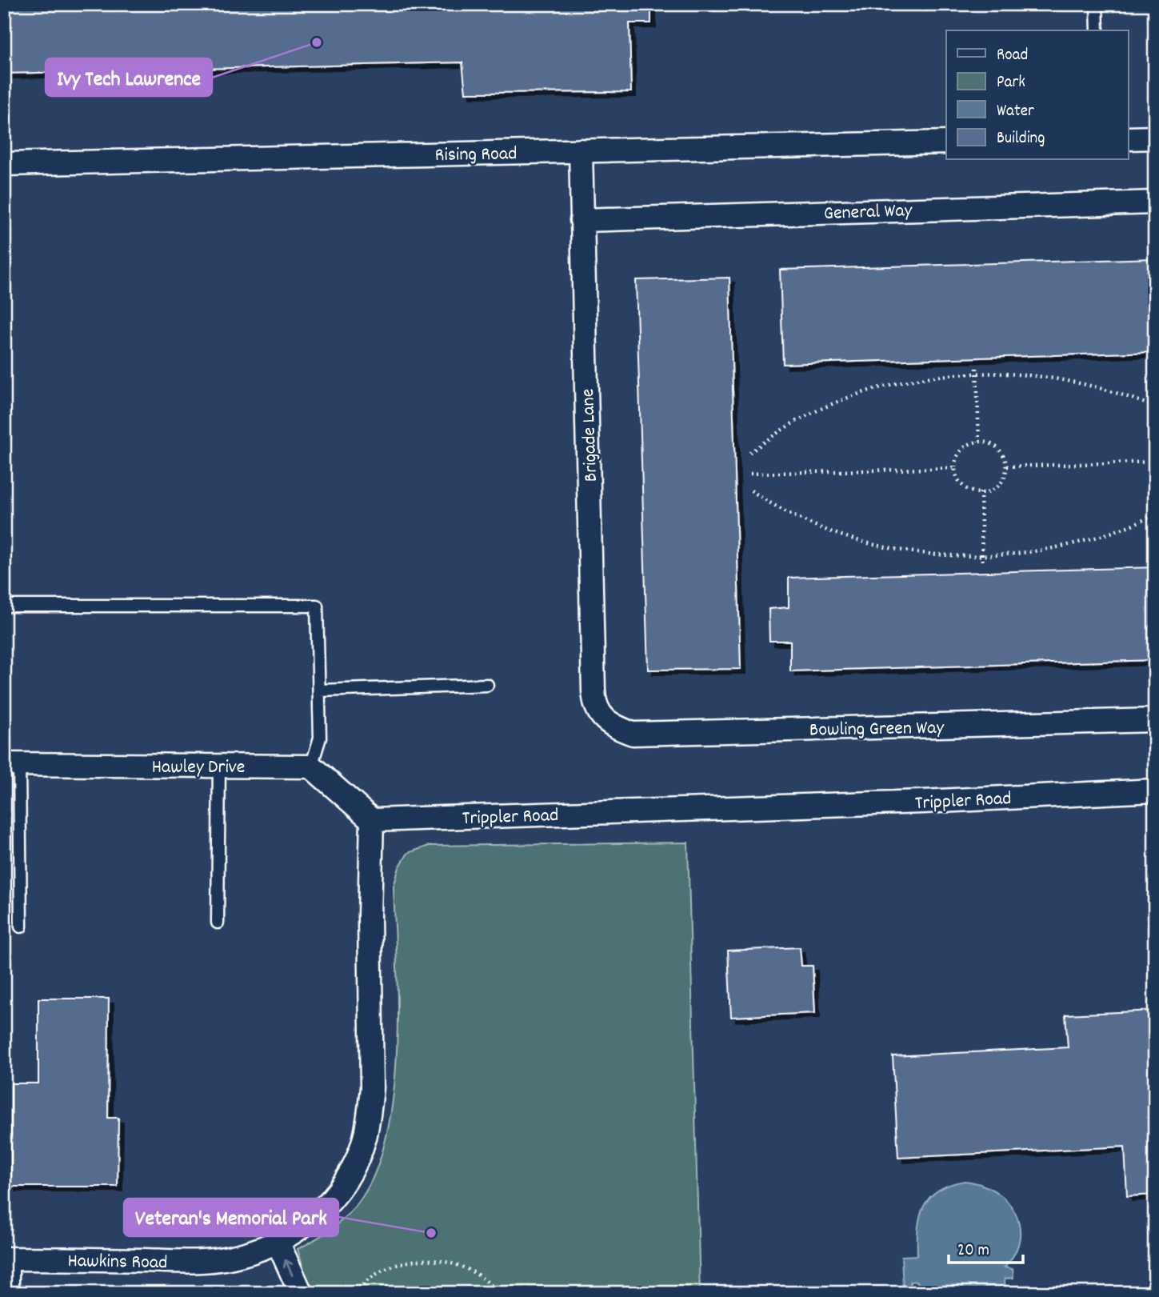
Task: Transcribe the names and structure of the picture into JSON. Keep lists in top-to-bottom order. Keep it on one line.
{"streets":{"street":["Rising Road","General Way","Brigade Lane","Bowling Green Way","Hawley Drive","Trippler Road","Hawkins Road"]},"crossings":[["Rising Road","Brigade Lane"],["General Way","Brigade Lane"],["Brigade Lane","Bowling Green Way"]],"places":["Ivy Tech Lawrence","Veteran's Memorial Park"],"legend":["Road","Park","Water","Building"],"scale_bar":"20 m"}
